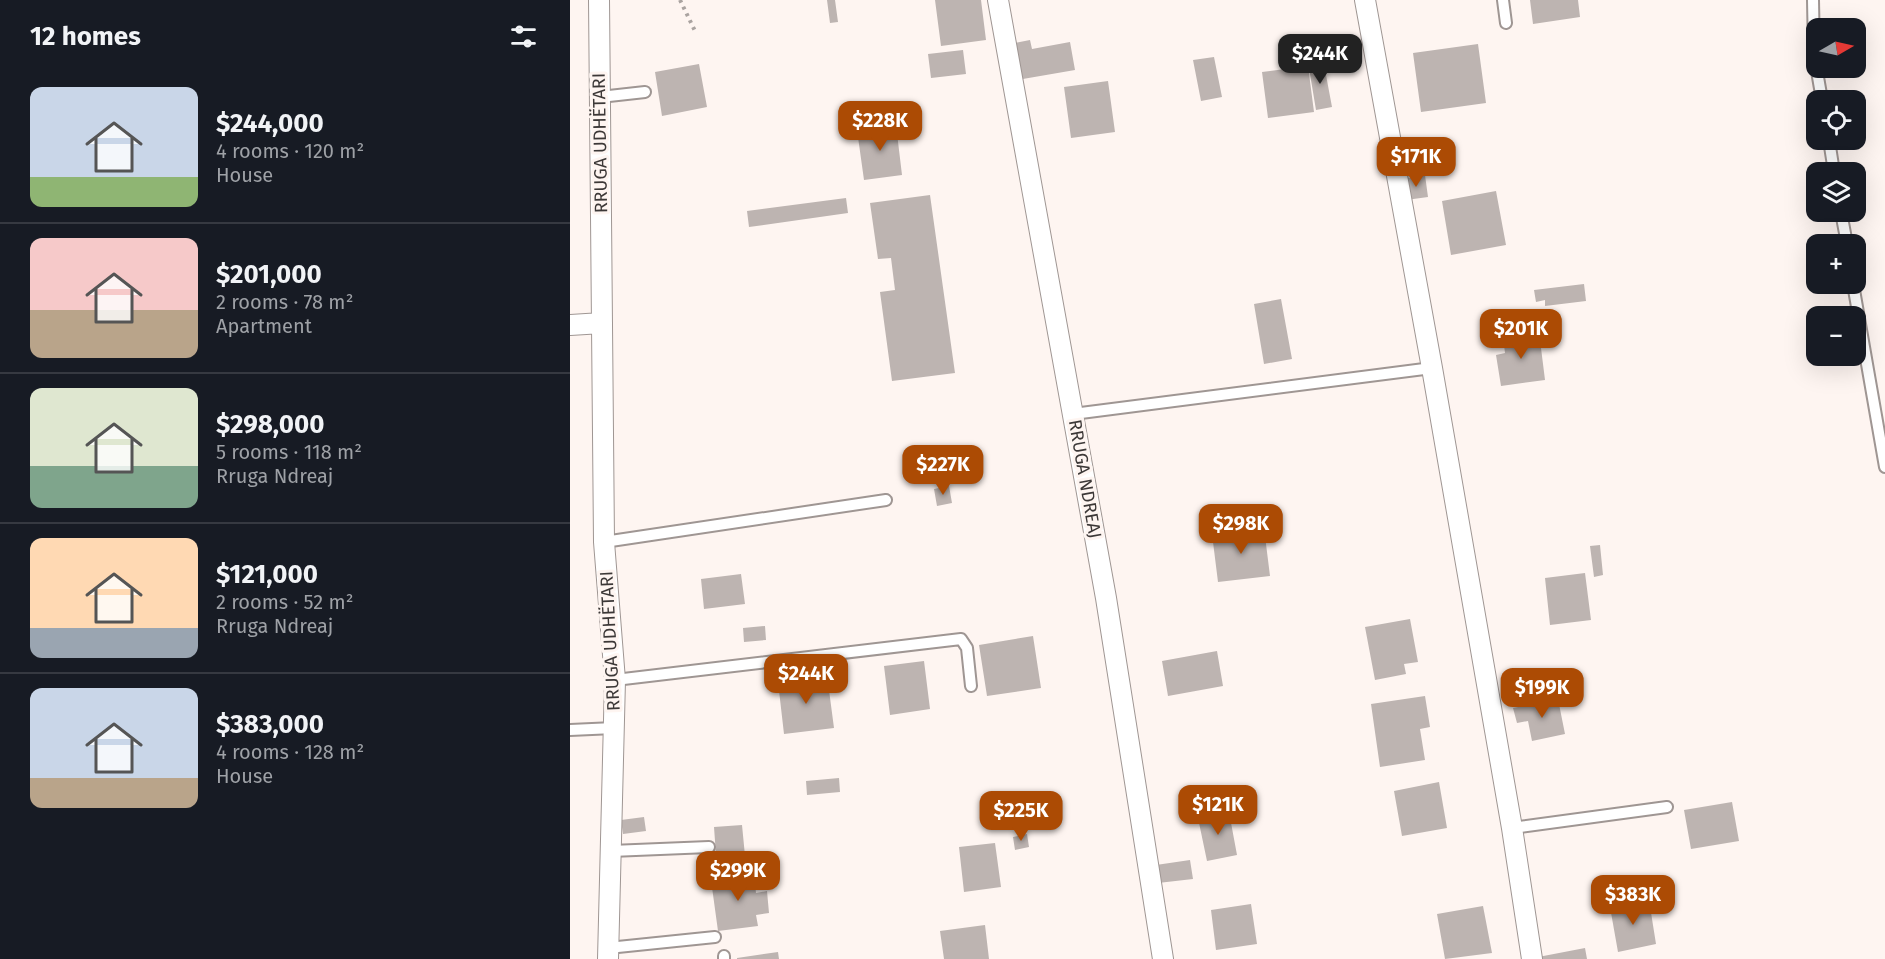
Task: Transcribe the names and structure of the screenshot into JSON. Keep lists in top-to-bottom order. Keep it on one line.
{"streets":{"street":["RRUGA UDHËTARI","RRUGA NDREAJ"]},"north":"right","page":{"heading":"12 homes","map_buttons":["+","−"],"price":["$244K","$228K","$171K","$201K","$227K","$298K","$244K","$199K","$121K","$225K","$299K","$383K"],"list":[{"name":"$244,000","note":"4 rooms · 120 m² · House"},{"name":"$201,000","note":"2 rooms · 78 m² · Apartment"},{"name":"$298,000","note":"5 rooms · 118 m² · Rruga Ndreaj"},{"name":"$121,000","note":"2 rooms · 52 m² · Rruga Ndreaj"},{"name":"$383,000","note":"4 rooms · 128 m² · House"}]}}
